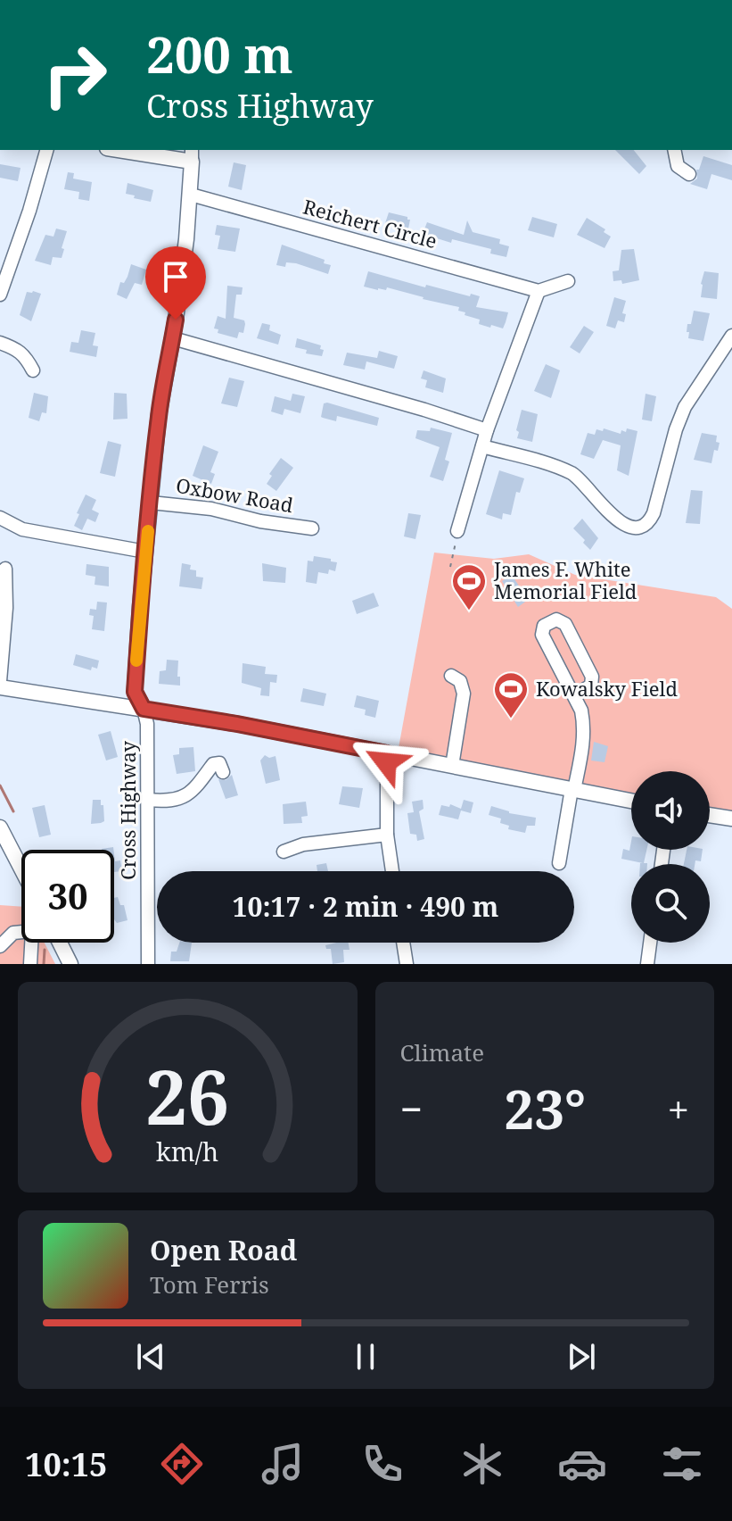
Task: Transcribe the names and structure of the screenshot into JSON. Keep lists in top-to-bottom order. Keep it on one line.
{"streets":{"main road":["Cross Highway"],"street":["Reichert Circle","Oxbow Road"]},"crossings":[["Reichert Circle","Cross Highway"],["Oxbow Road","Cross Highway"]],"places":{"sports":["James F. White Memorial Field","Kowalsky Field"]},"page":{"turn":["200 m","Cross Highway"],"limit":"30","trip":"10:17 · 2 min · 490 m","tile":"Climate","heat":["−","23°","+"],"song":["Open Road","Tom Ferris"],"tabs":"10:15","gauge":["26","km/h"]}}
